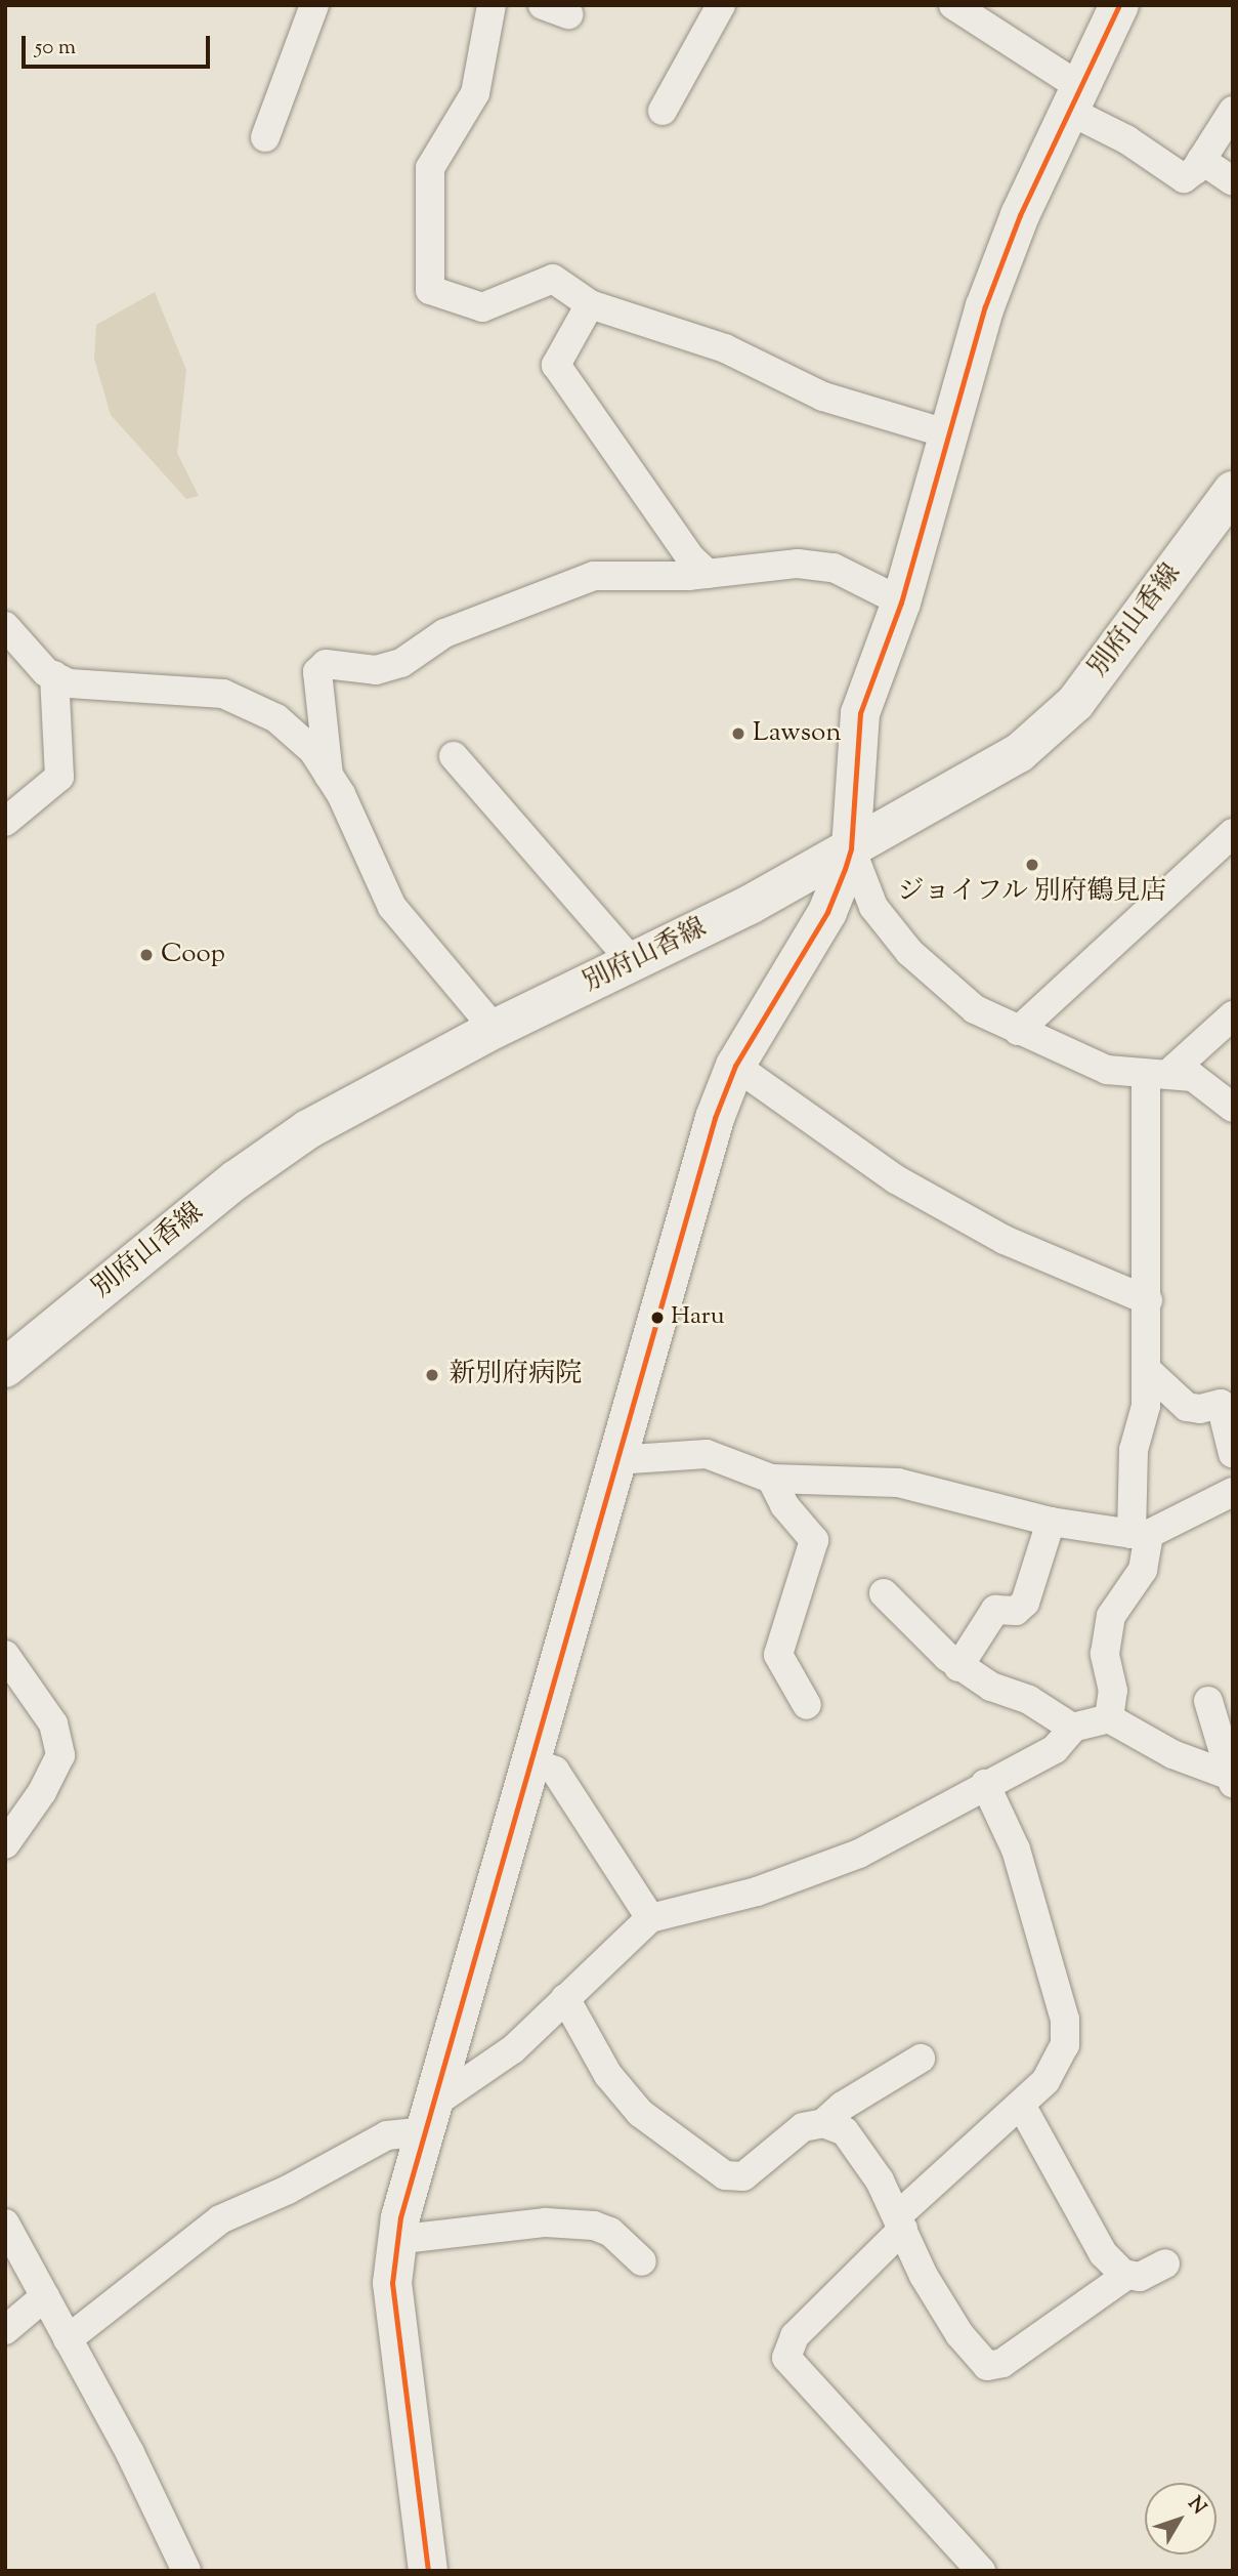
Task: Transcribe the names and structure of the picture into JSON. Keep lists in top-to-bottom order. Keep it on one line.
{"streets":{"street":["別府山香線"]},"places":["Lawson","ジョイフル 別府鶴見店","Coop","Haru","新別府病院"],"scale_bar":"50 m","north":"top right"}
